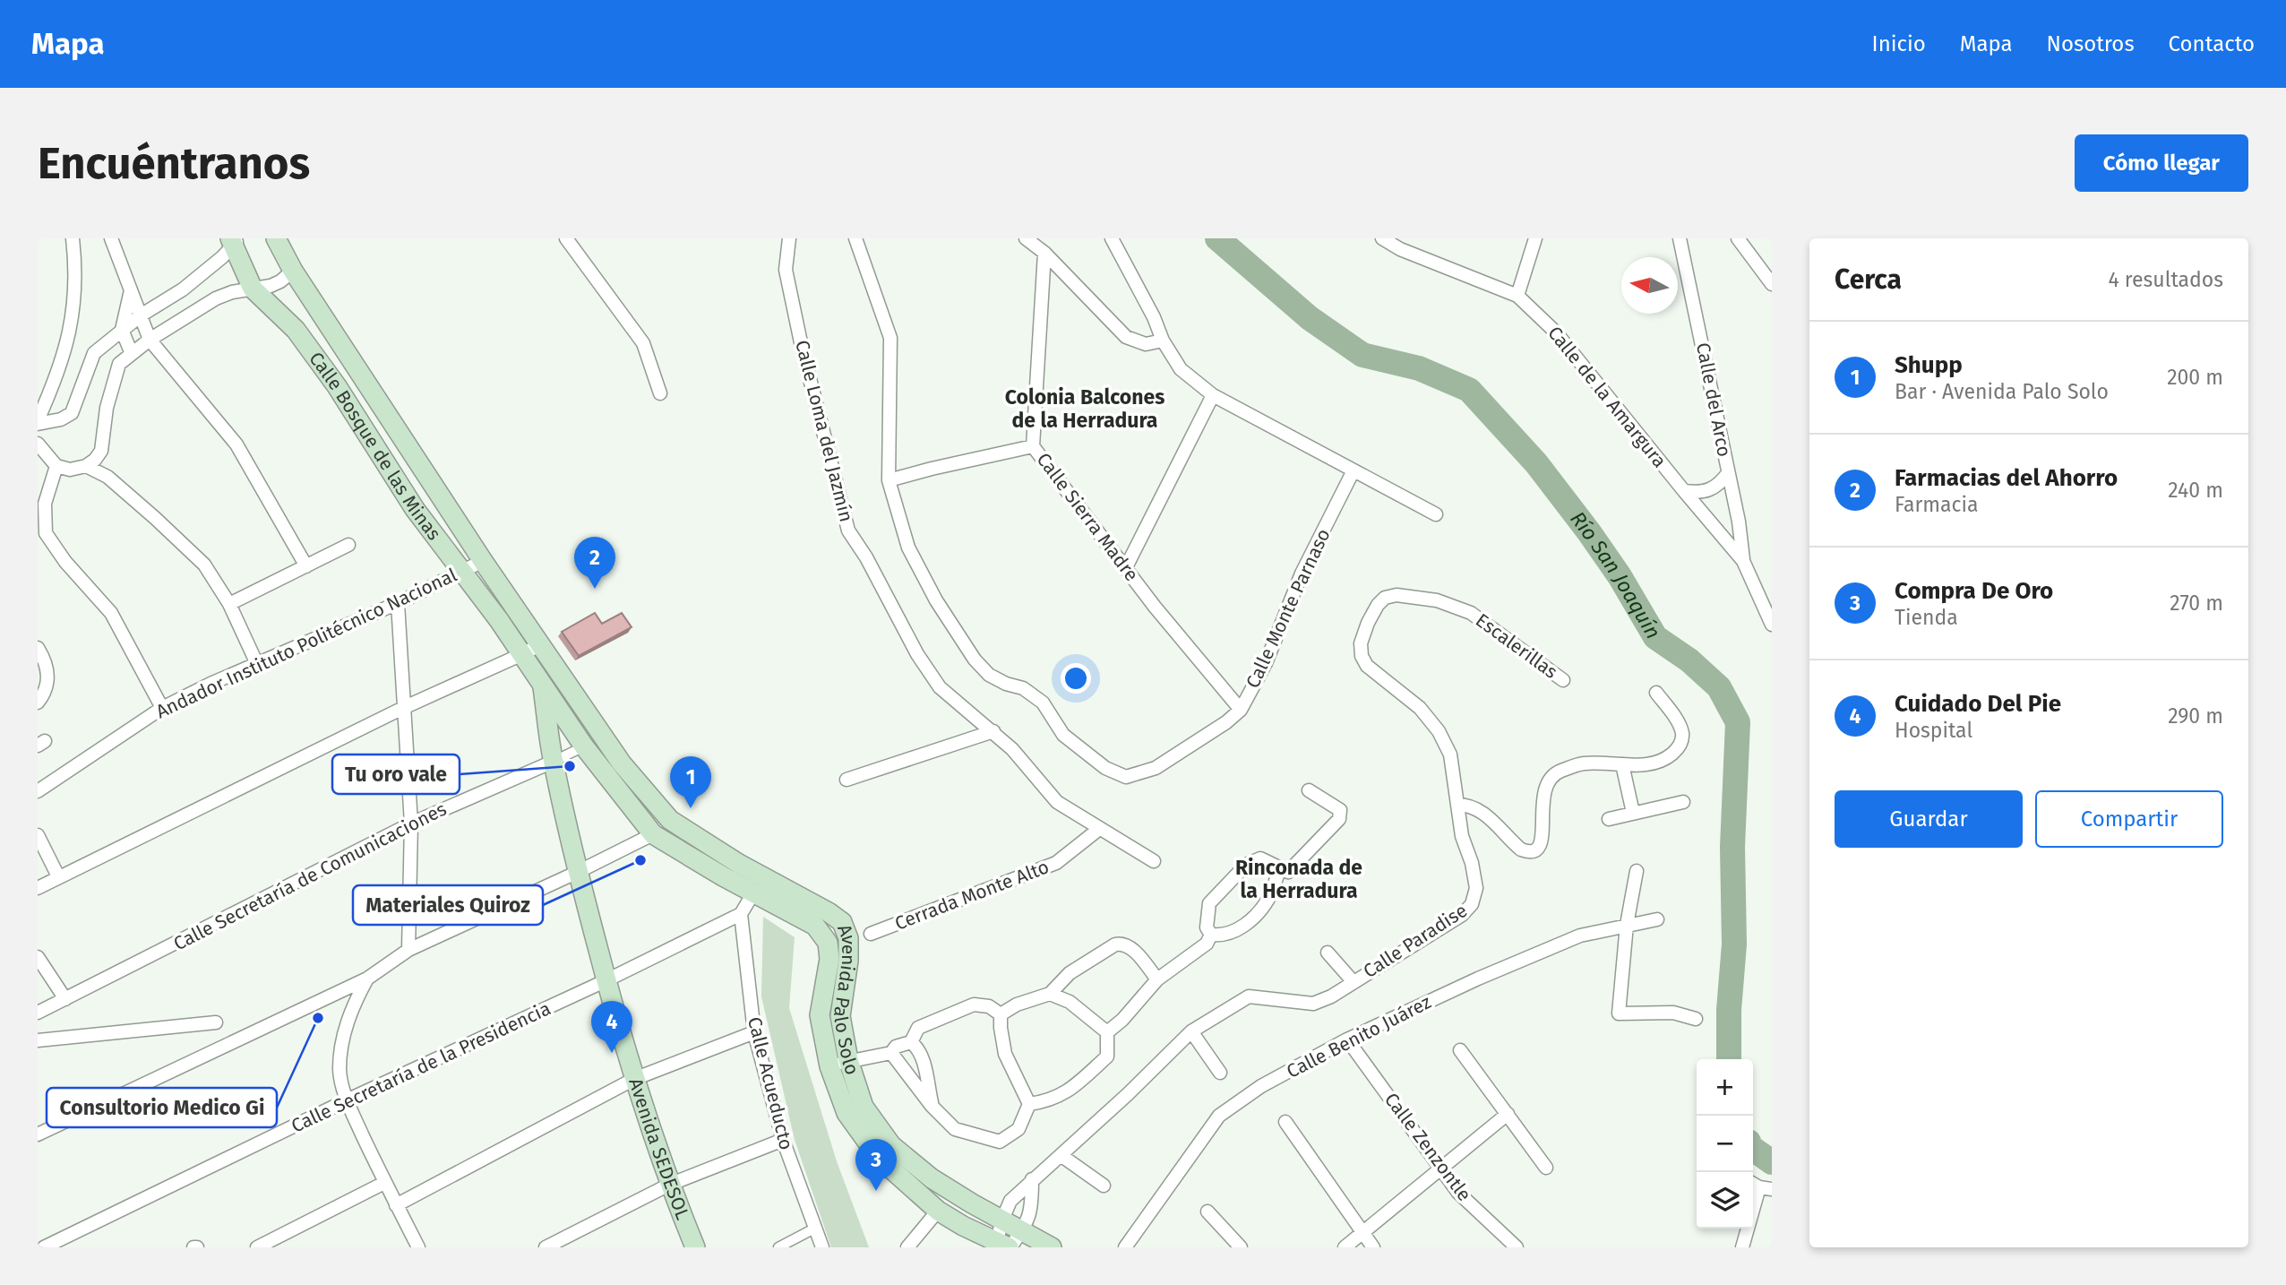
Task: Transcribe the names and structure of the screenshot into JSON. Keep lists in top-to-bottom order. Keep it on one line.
{"streets":{"main road":["Calle Bosque de las Minas","Avenida Palo Solo","Avenida SEDESOL"],"street":["Calle de la Amargura","Calle del Arco","Calle Loma del Jazmín","Calle Sierra Madre","Calle Monte Parnaso","Andador Instituto Politécnico Nacional","Escalerillas","Calle Secretaría de Comunicaciones","Cerrada Monte Alto","Calle Paradise","Calle Benito Juárez","Calle Secretaría de la Presidencia","Calle Acueducto","Calle Zenzontle"]},"crossings":[["Calle de la Amargura","Calle del Arco"],["Calle Loma del Jazmín","Cerrada Monte Alto"],["Calle Bosque de las Minas","Andador Instituto Politécnico Nacional"],["Calle Bosque de las Minas","Avenida Palo Solo"],["Calle Bosque de las Minas","Avenida SEDESOL"],["Calle Sierra Madre","Calle Monte Parnaso"],["Escalerillas","Calle Paradise"],["Calle Secretaría de Comunicaciones","Avenida Palo Solo"],["Calle Secretaría de Comunicaciones","Avenida SEDESOL"],["Calle Paradise","Avenida Palo Solo"],["Avenida Palo Solo","Avenida SEDESOL"],["Calle Benito Juárez","Calle Zenzontle"],["Calle Secretaría de la Presidencia","Calle Acueducto"],["Calle Secretaría de la Presidencia","Avenida SEDESOL"]],"districts":["Colonia Balcones de la Herradura","Rinconada de la Herradura"],"water":["Río San Joaquín"],"places":["Tu oro vale","Materiales Quiroz","Consultorio Medico Gi"],"north":"left","page":{"header":"Mapa","nav":["Inicio","Mapa","Nosotros","Contacto"],"buttons":["Cómo llegar",["Guardar","Compartir"]],"title":"Encuéntranos","heading":["Cerca","4 resultados"],"list":[{"mark":"1","name":"Shupp","note":"Bar · Avenida Palo Solo","value":"200 m"},{"mark":"2","name":"Farmacias del Ahorro","note":"Farmacia","value":"240 m"},{"mark":"3","name":"Compra De Oro","note":"Tienda","value":"270 m"},{"mark":"4","name":"Cuidado Del Pie","note":"Hospital","value":"290 m"}],"pins":["2","1","4","3"],"map_buttons":["+","−"]}}
